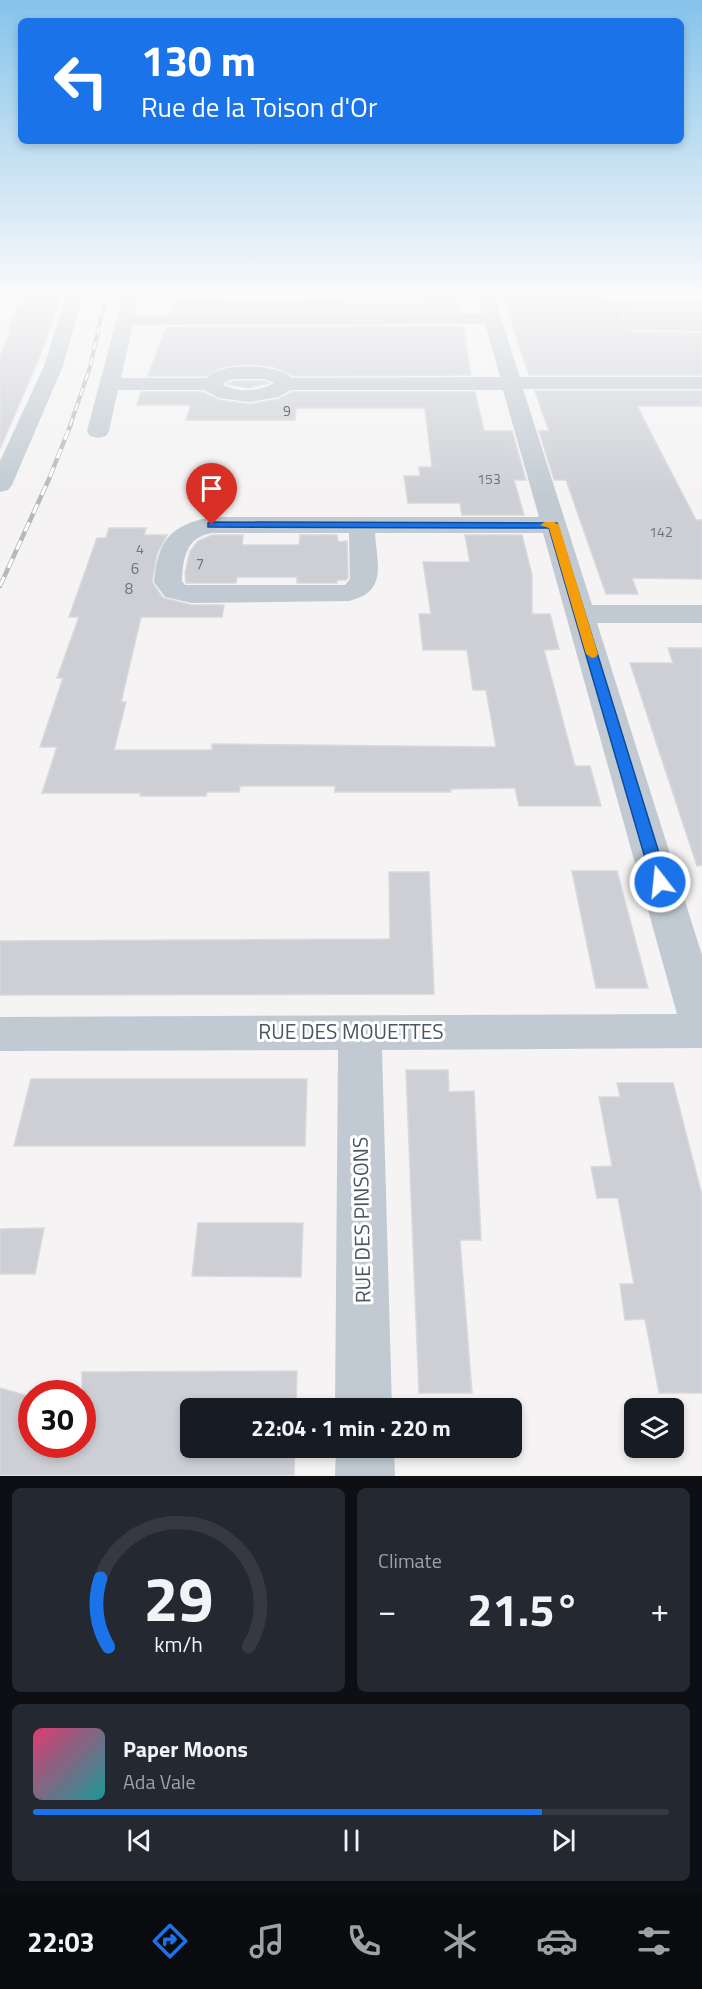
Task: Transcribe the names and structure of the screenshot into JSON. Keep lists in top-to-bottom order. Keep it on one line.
{"streets":{"street":["RUE DES MOUETTES","RUE DES PINSONS"]},"crossings":[["RUE DES MOUETTES","RUE DES PINSONS"]],"house_numbers":["9","153","142","4","7","6","8"],"page":{"turn":["130 m","Rue de la Toison d'Or"],"limit":"30","trip":"22:04 · 1 min · 220 m","tile":"Climate","heat":["−","21.5°","+"],"song":["Paper Moons","Ada Vale"],"tabs":"22:03","gauge":["29","km/h"]}}
